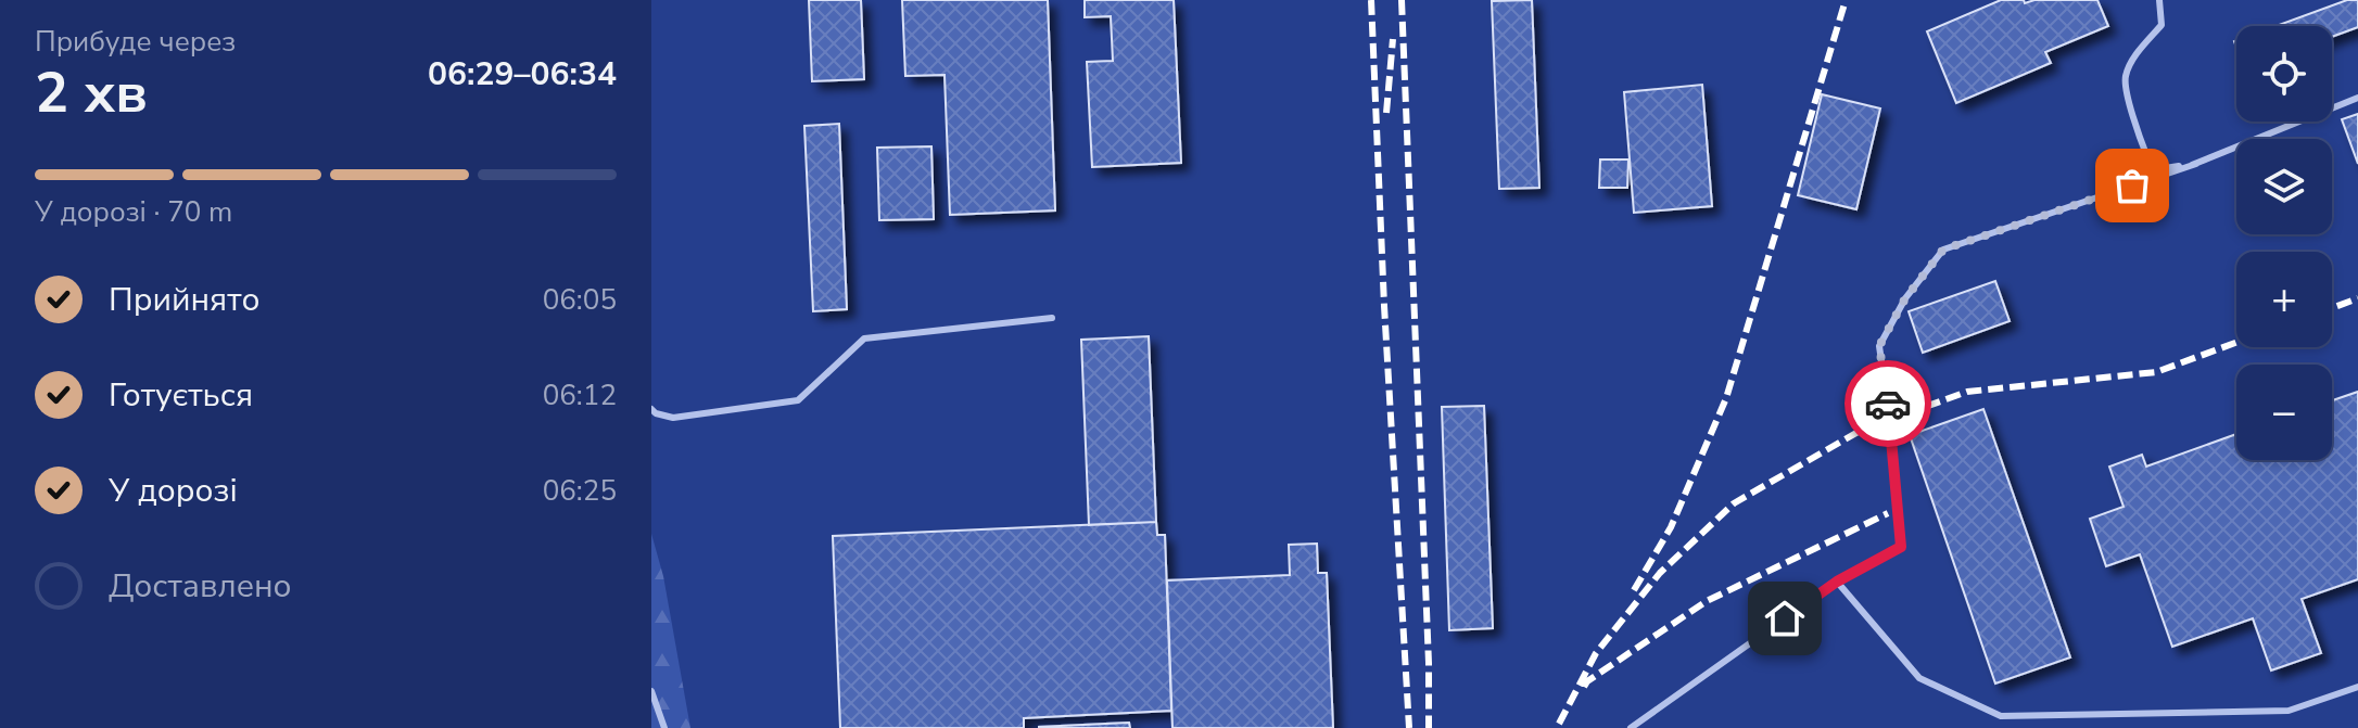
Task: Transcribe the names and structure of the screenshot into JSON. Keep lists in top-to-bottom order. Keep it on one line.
{"page":{"heading":["2 хв","Прибуде через","06:29–06:34"],"map_buttons":["+","−"],"bar":"У дорозі · 70 m","list":[["Прийнято","06:05"],["Готується","06:12"],["У дорозі","06:25"],"Доставлено"]}}
